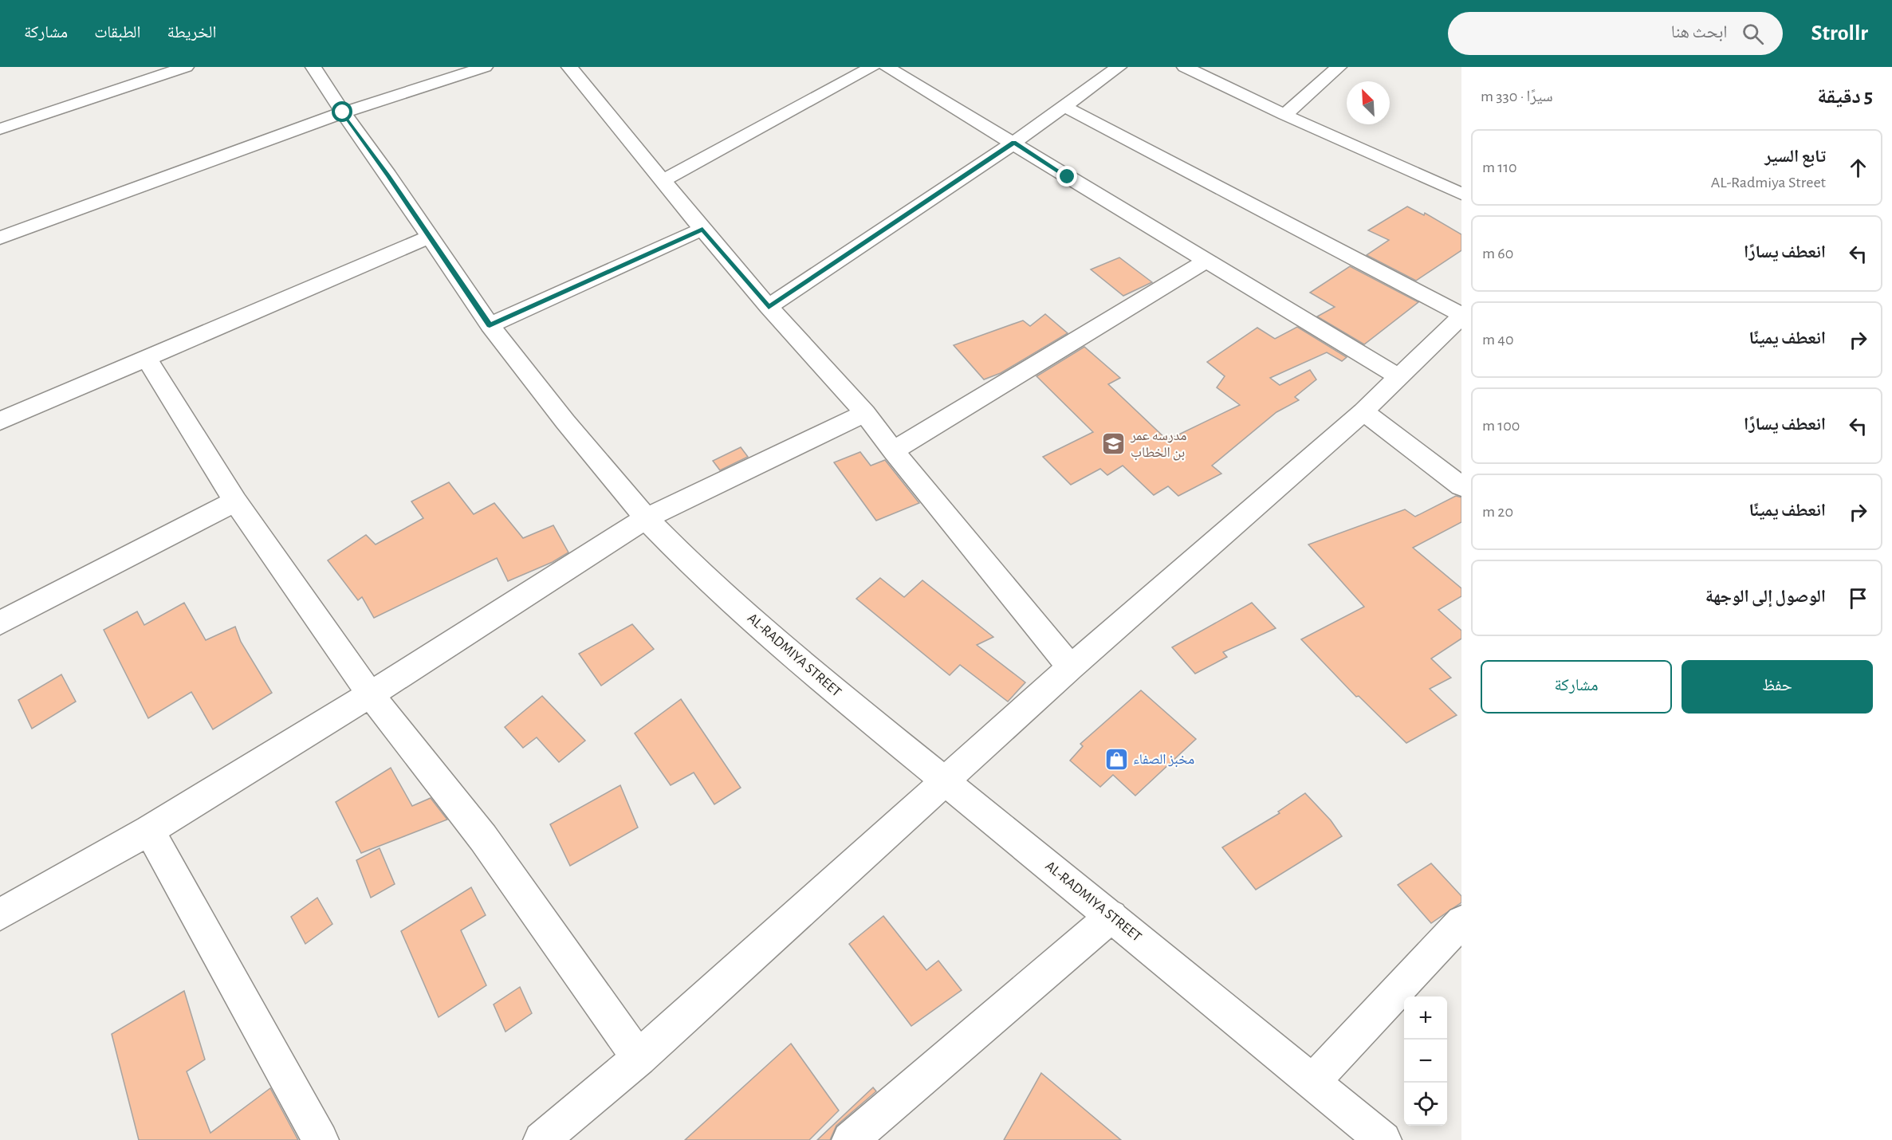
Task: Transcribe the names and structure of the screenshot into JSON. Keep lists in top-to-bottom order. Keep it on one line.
{"streets":{"street":["AL-RADMIYA STREET"]},"places":{"school or university":["مدرسه عمر بن الخطاب"],"shop":["مخبز الصفاء"]},"north":"top left","page":{"header":"Strollr","search":"ابحث هنا","nav":["الخريطة","الطبقات","مشاركة"],"heading":["5 دقيقة","سيرًا · 330 m"],"list":[["تابع السير","AL-Radmiya Street","110 m"],["انعطف يسارًا","60 m"],["انعطف يمينًا","40 m"],["انعطف يسارًا","100 m"],["انعطف يمينًا","20 m"],"الوصول إلى الوجهة"],"buttons":["حفظ","مشاركة"],"map_buttons":["+","−"]}}
